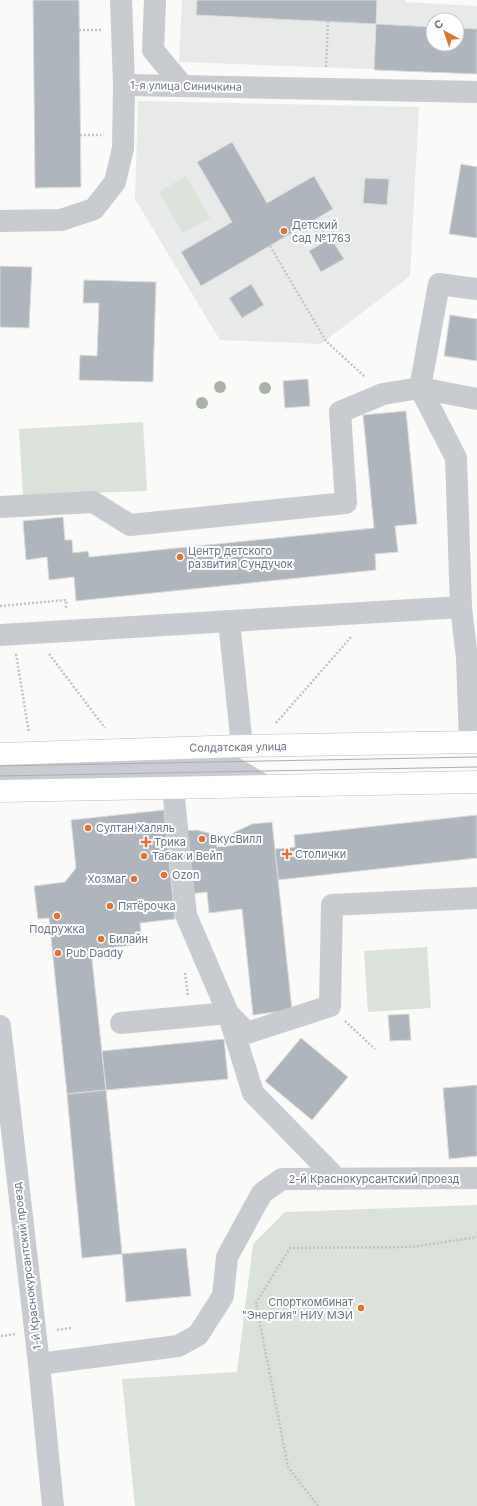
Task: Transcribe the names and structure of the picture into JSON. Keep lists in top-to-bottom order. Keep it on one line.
{"streets":{"main road":["Солдатская улица"],"street":["1-я улица Синичкина","2-й Краснокурсантский проезд","1-й Краснокурсантский проезд"]},"crossings":[["2-й Краснокурсантский проезд","1-й Краснокурсантский проезд"]],"places":{"other":["Детский сад №1763","Центр детского развития Сундучок","Султан Халяль","ВкусВилл","Табак и Вейп","Ozon","Хозмаг","Пятёрочка","Подружка","Билайн","Pub Daddy","Спорткомбинат \"Энергия\" НИУ МЭИ"],"health":["Трика","Столички"]},"north":"top left"}
